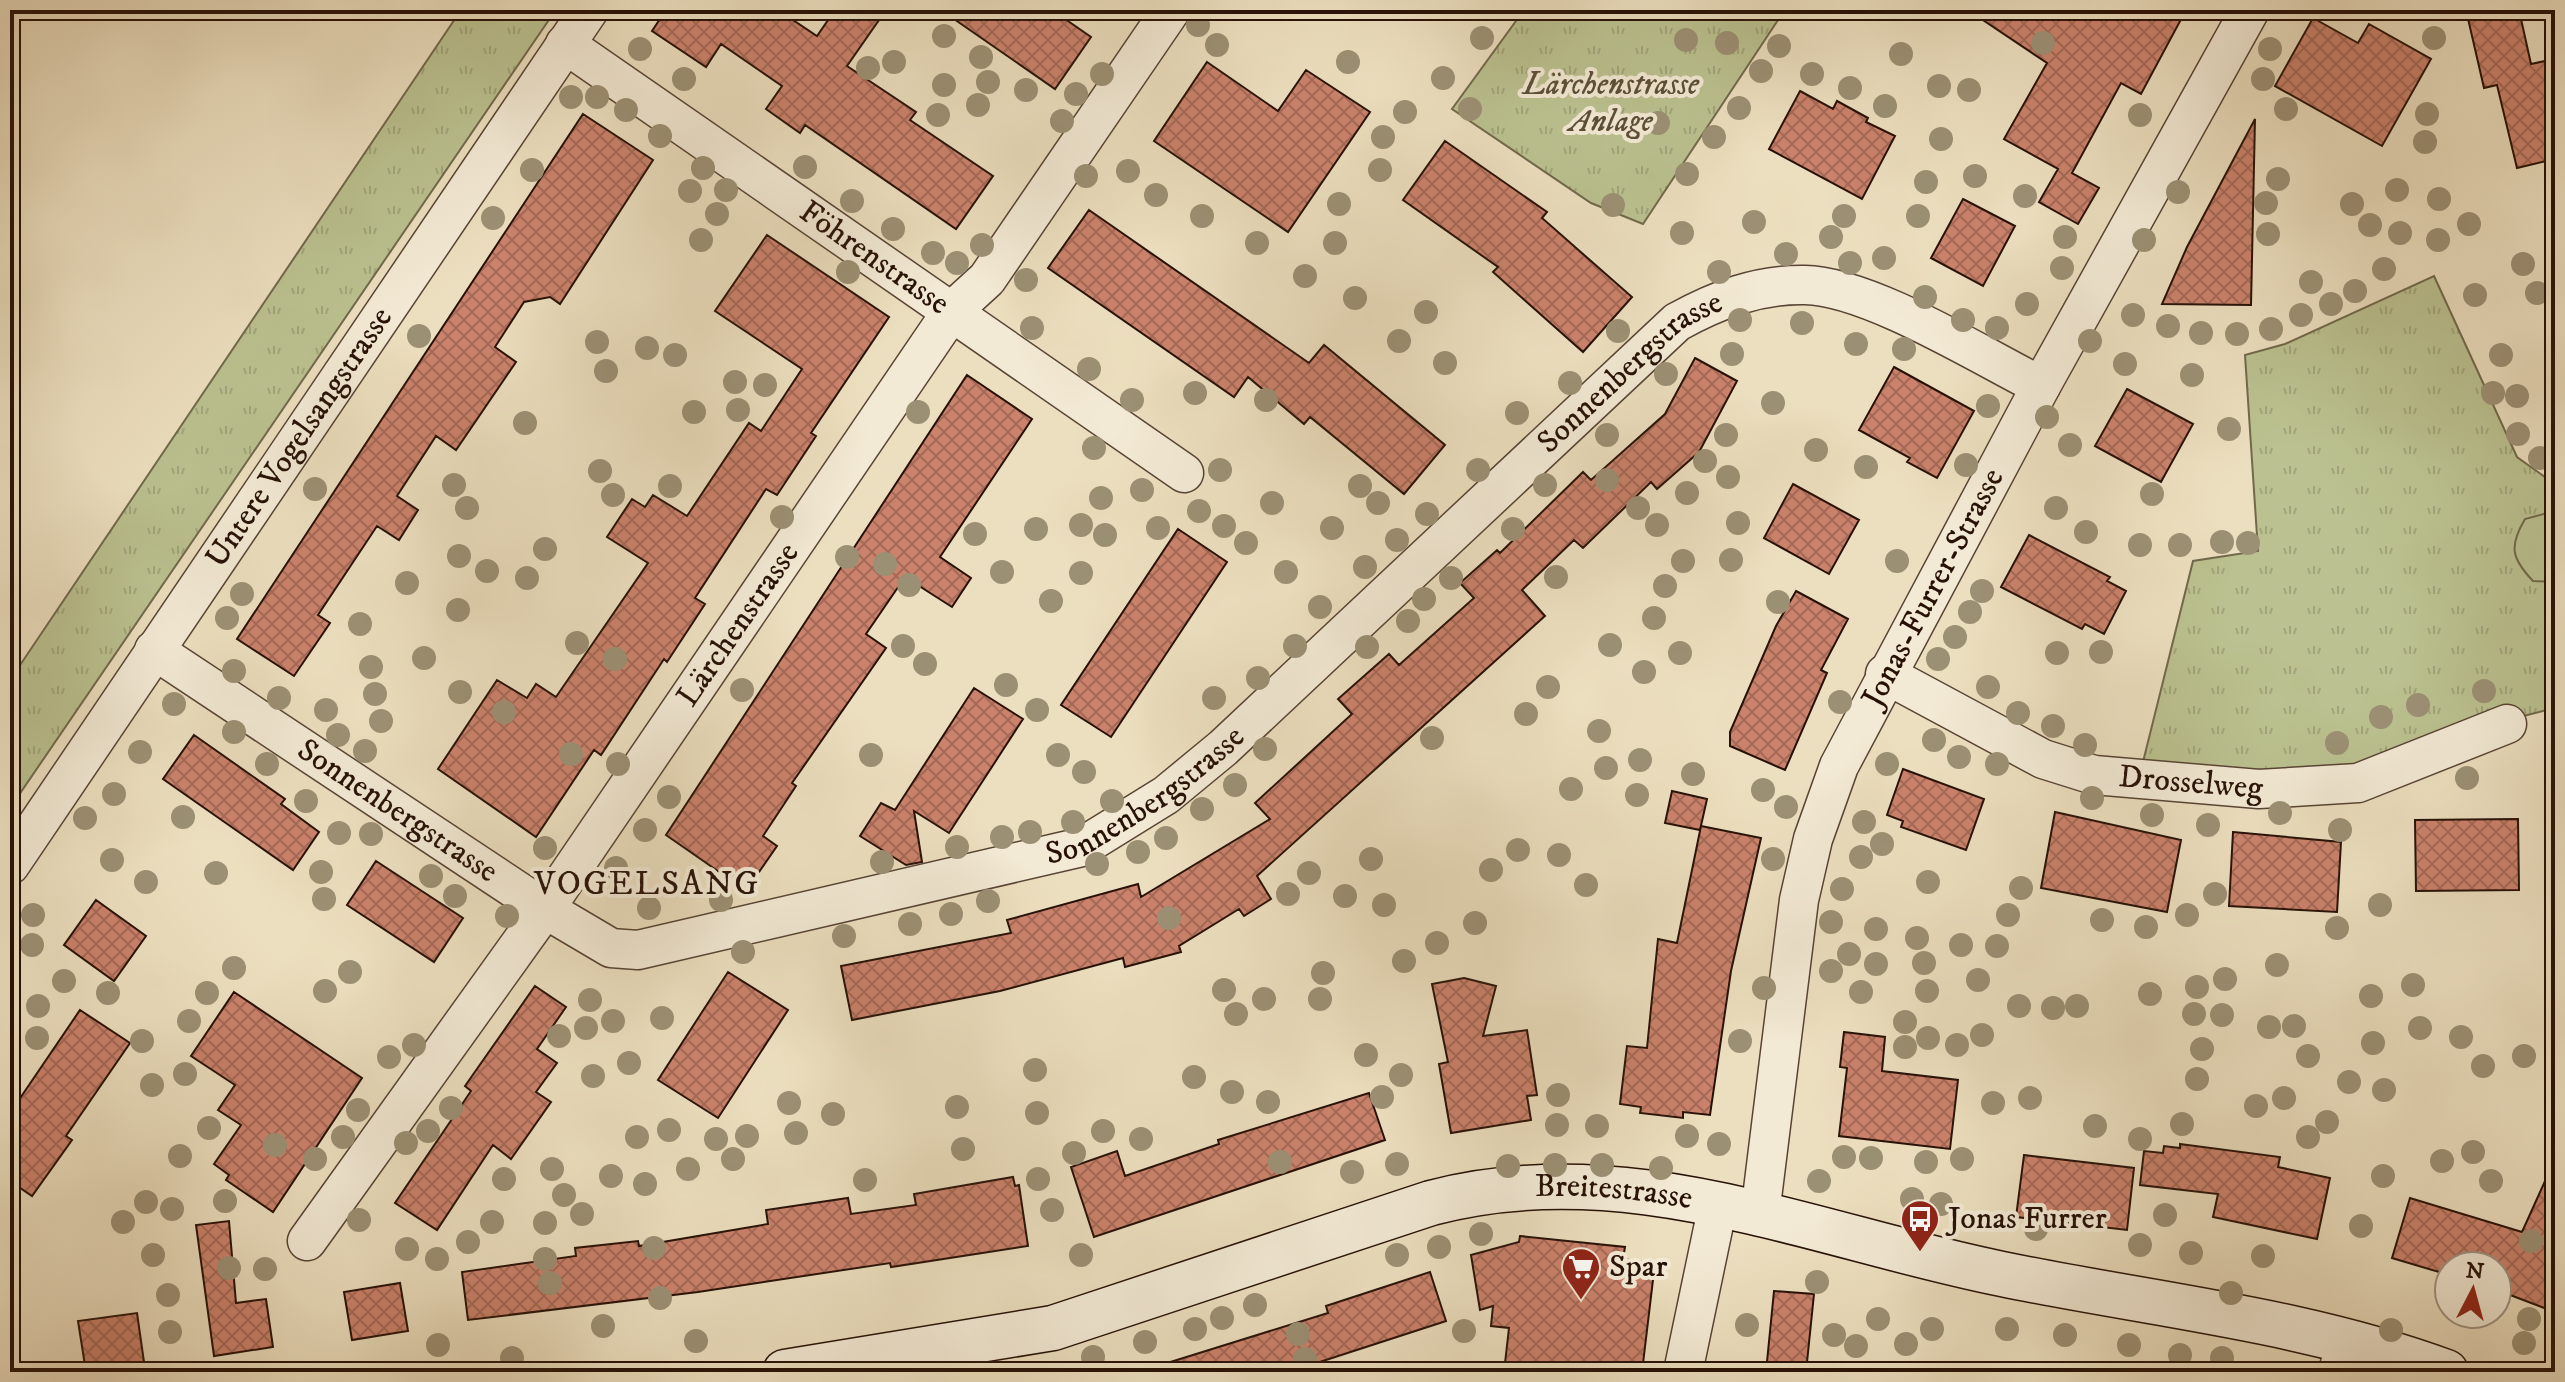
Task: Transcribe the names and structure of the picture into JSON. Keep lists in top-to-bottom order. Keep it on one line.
{"streets":{"main road":["Breitestrasse"],"street":["Föhrenstrasse","Sonnenbergstrasse","Untere Vogelsangstrasse","Jonas-Furrer-Strasse","Lärchenstrasse","Drosselweg"]},"crossings":[["Föhrenstrasse","Untere Vogelsangstrasse"],["Föhrenstrasse","Lärchenstrasse"],["Sonnenbergstrasse","Untere Vogelsangstrasse"],["Sonnenbergstrasse","Jonas-Furrer-Strasse"],["Sonnenbergstrasse","Lärchenstrasse"],["Jonas-Furrer-Strasse","Drosselweg"],["Jonas-Furrer-Strasse","Breitestrasse"]],"districts":["VOGELSANG"],"parks":["Lärchenstrasse Anlage"],"places":{"bus stop":["Jonas Furrer"],"supermarket":["Spar"]},"north":"top"}
